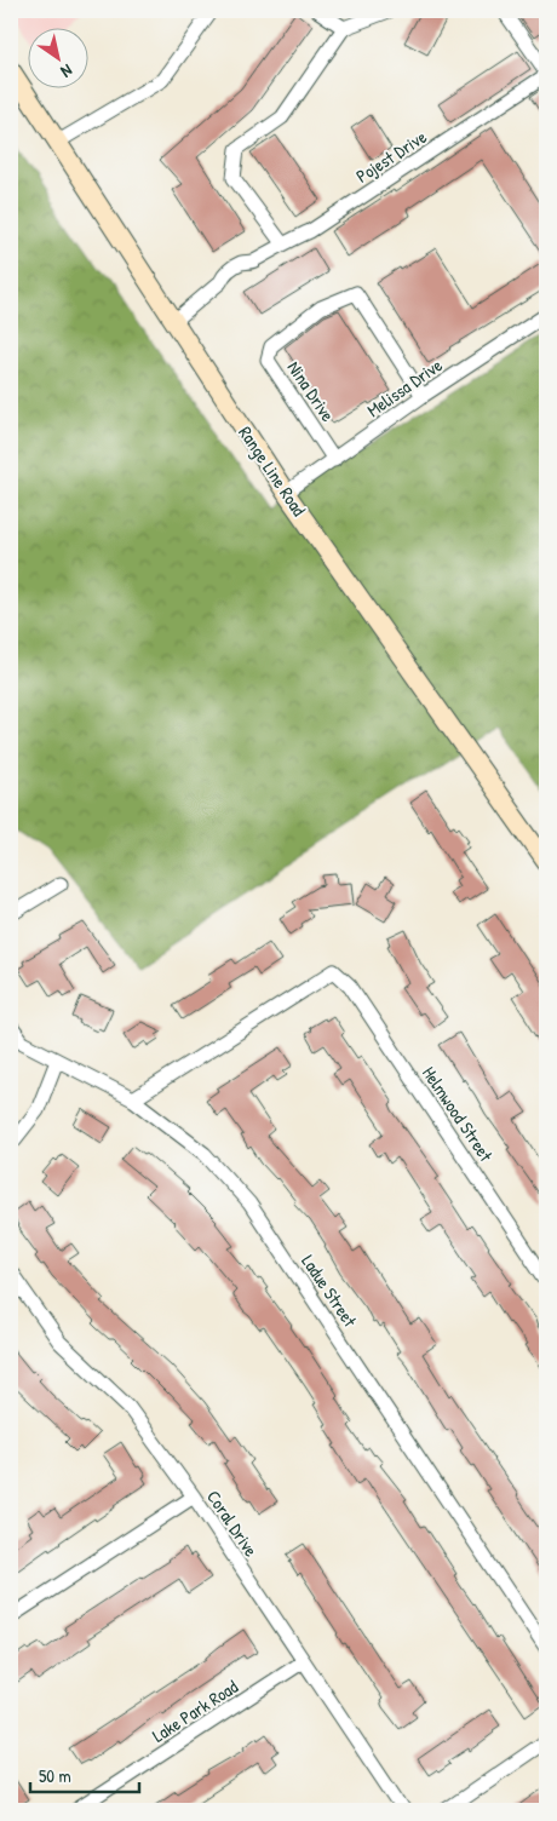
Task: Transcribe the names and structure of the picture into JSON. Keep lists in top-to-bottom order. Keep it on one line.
{"streets":{"main road":["Range Line Road"],"street":["Pojest Drive","Melissa Drive","Nina Drive","Helmwood Street","Ladue Street","Coral Drive","Lake Park Road"]},"crossings":[["Pojest Drive","Range Line Road"],["Melissa Drive","Nina Drive"],["Melissa Drive","Range Line Road"],["Helmwood Street","Ladue Street"],["Coral Drive","Lake Park Road"]],"scale_bar":"50 m","north":"bottom right"}
